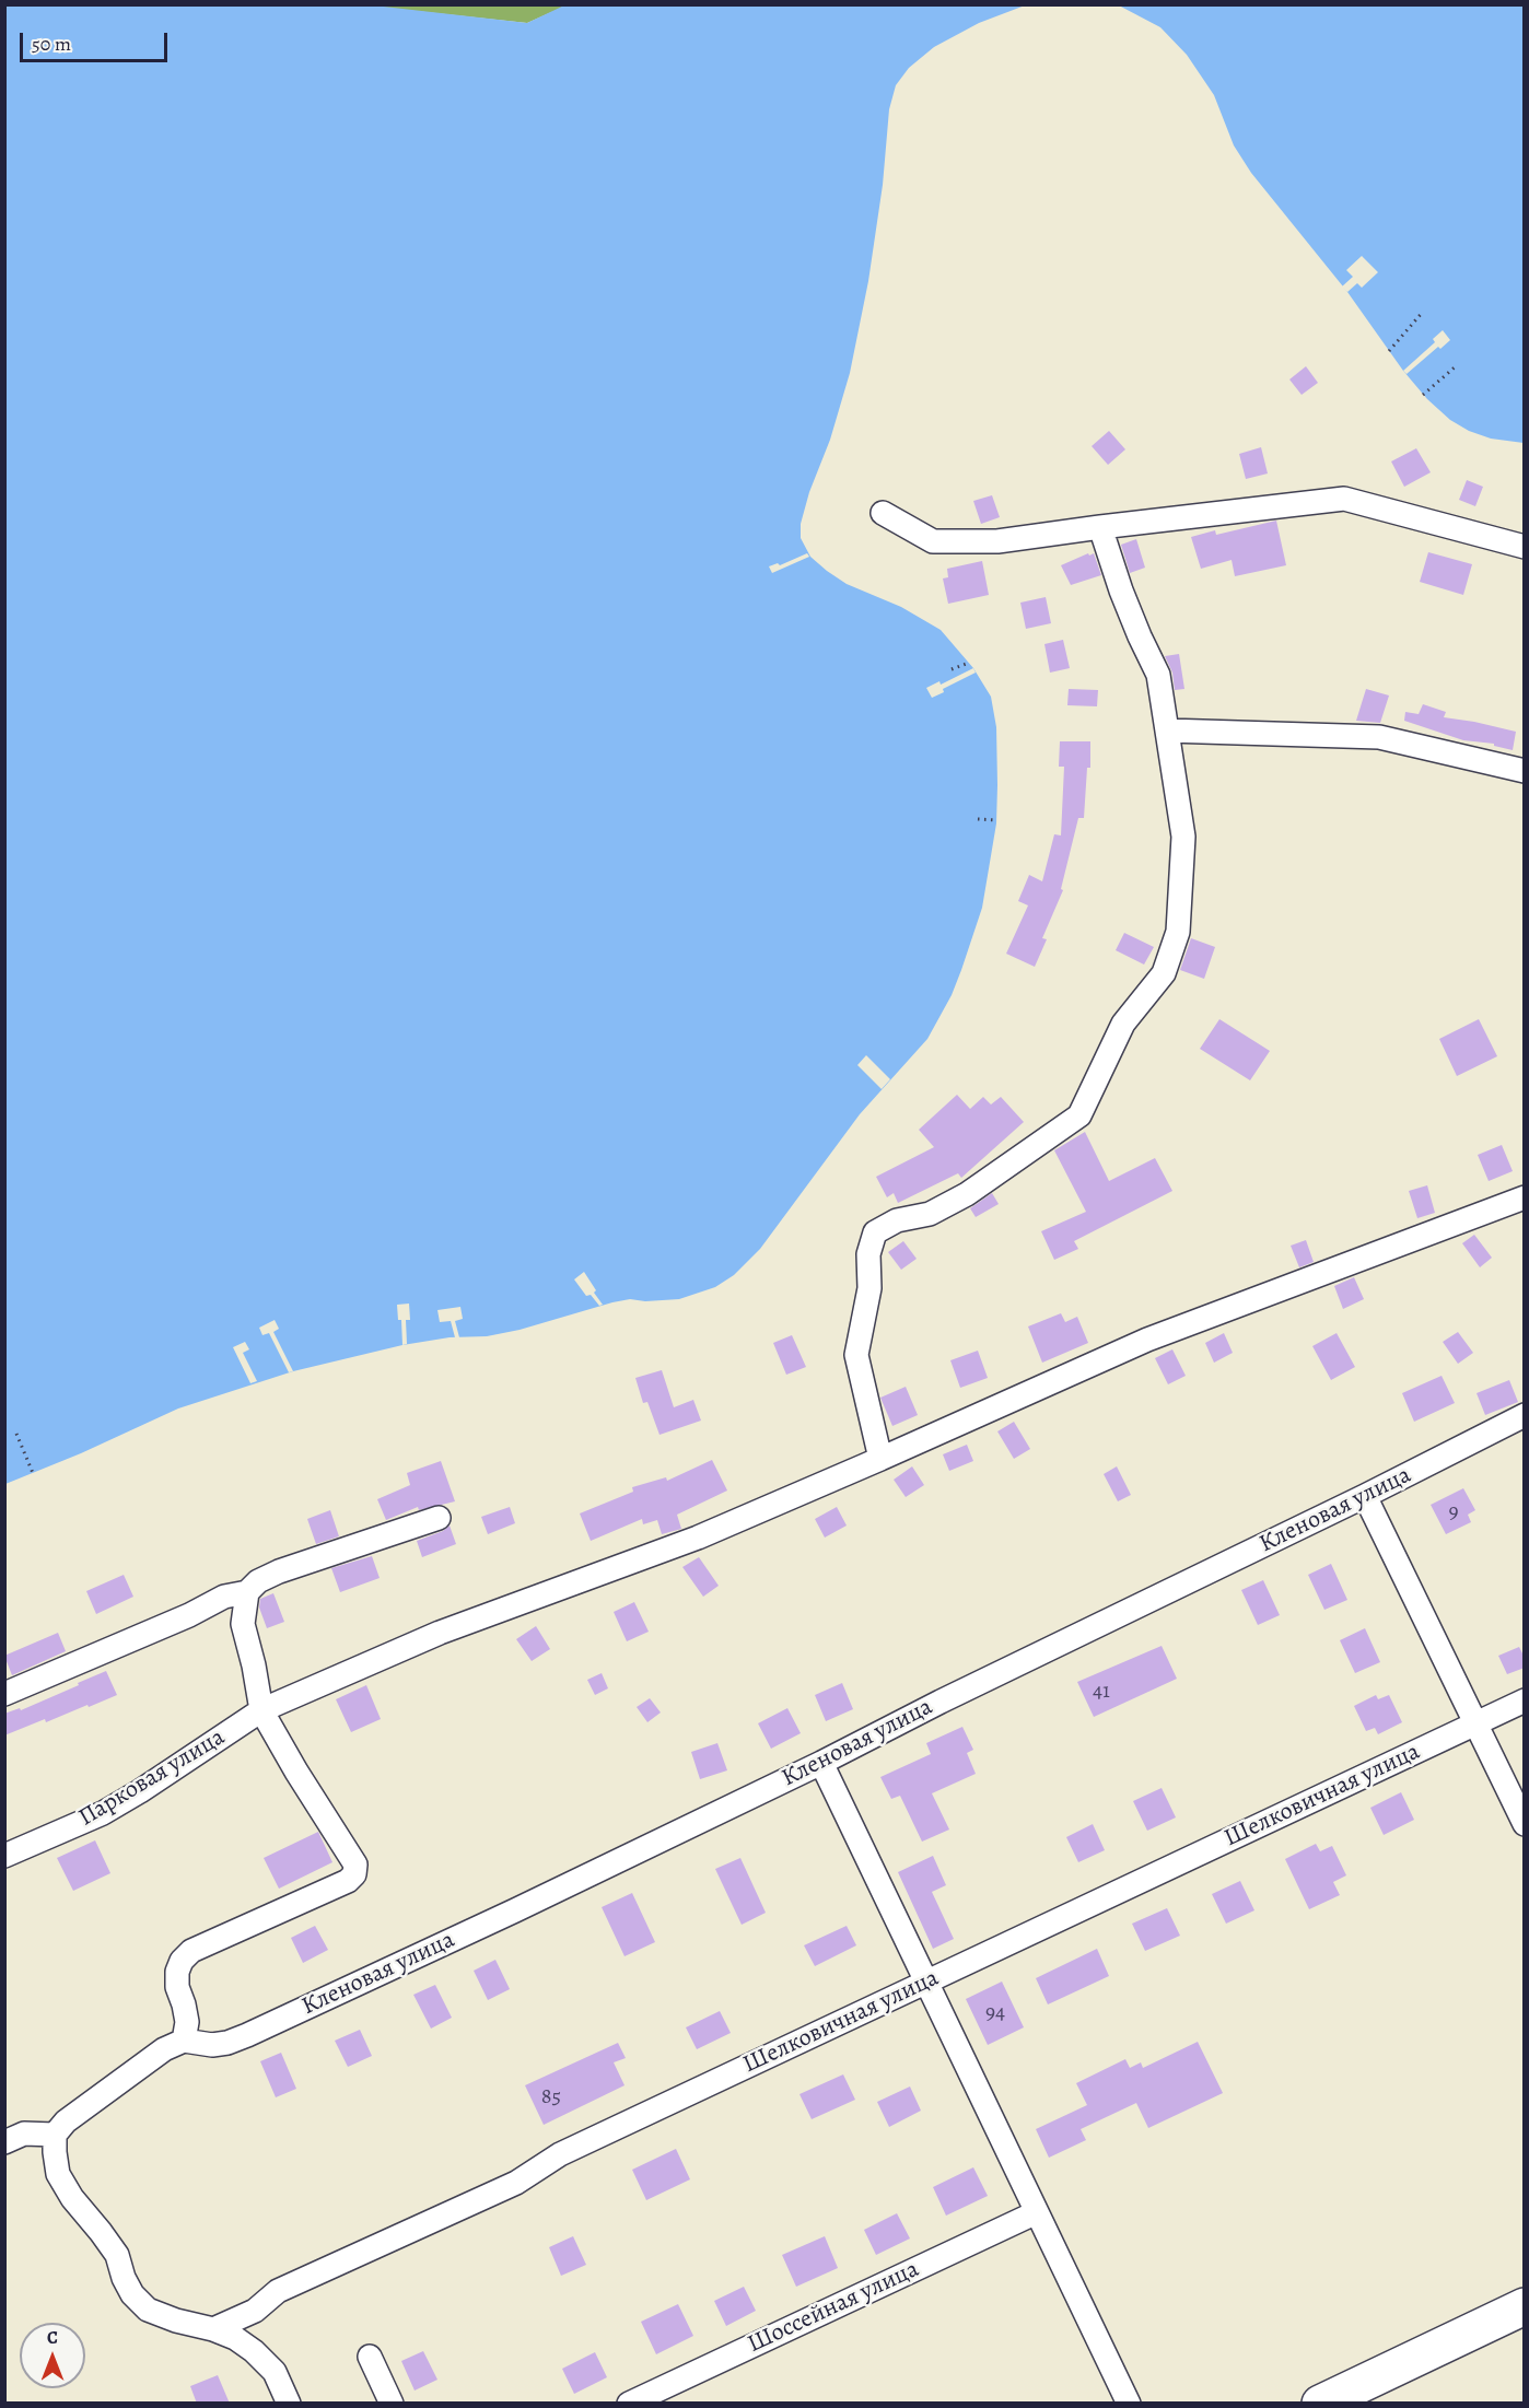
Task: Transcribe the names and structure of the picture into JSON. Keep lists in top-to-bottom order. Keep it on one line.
{"streets":{"street":["Кленовая улица","Парковая улица","Шелковичная улица","Шоссейная улица"]},"house_numbers":["9","41","94","85"],"scale_bar":"50 m","north":"top"}
